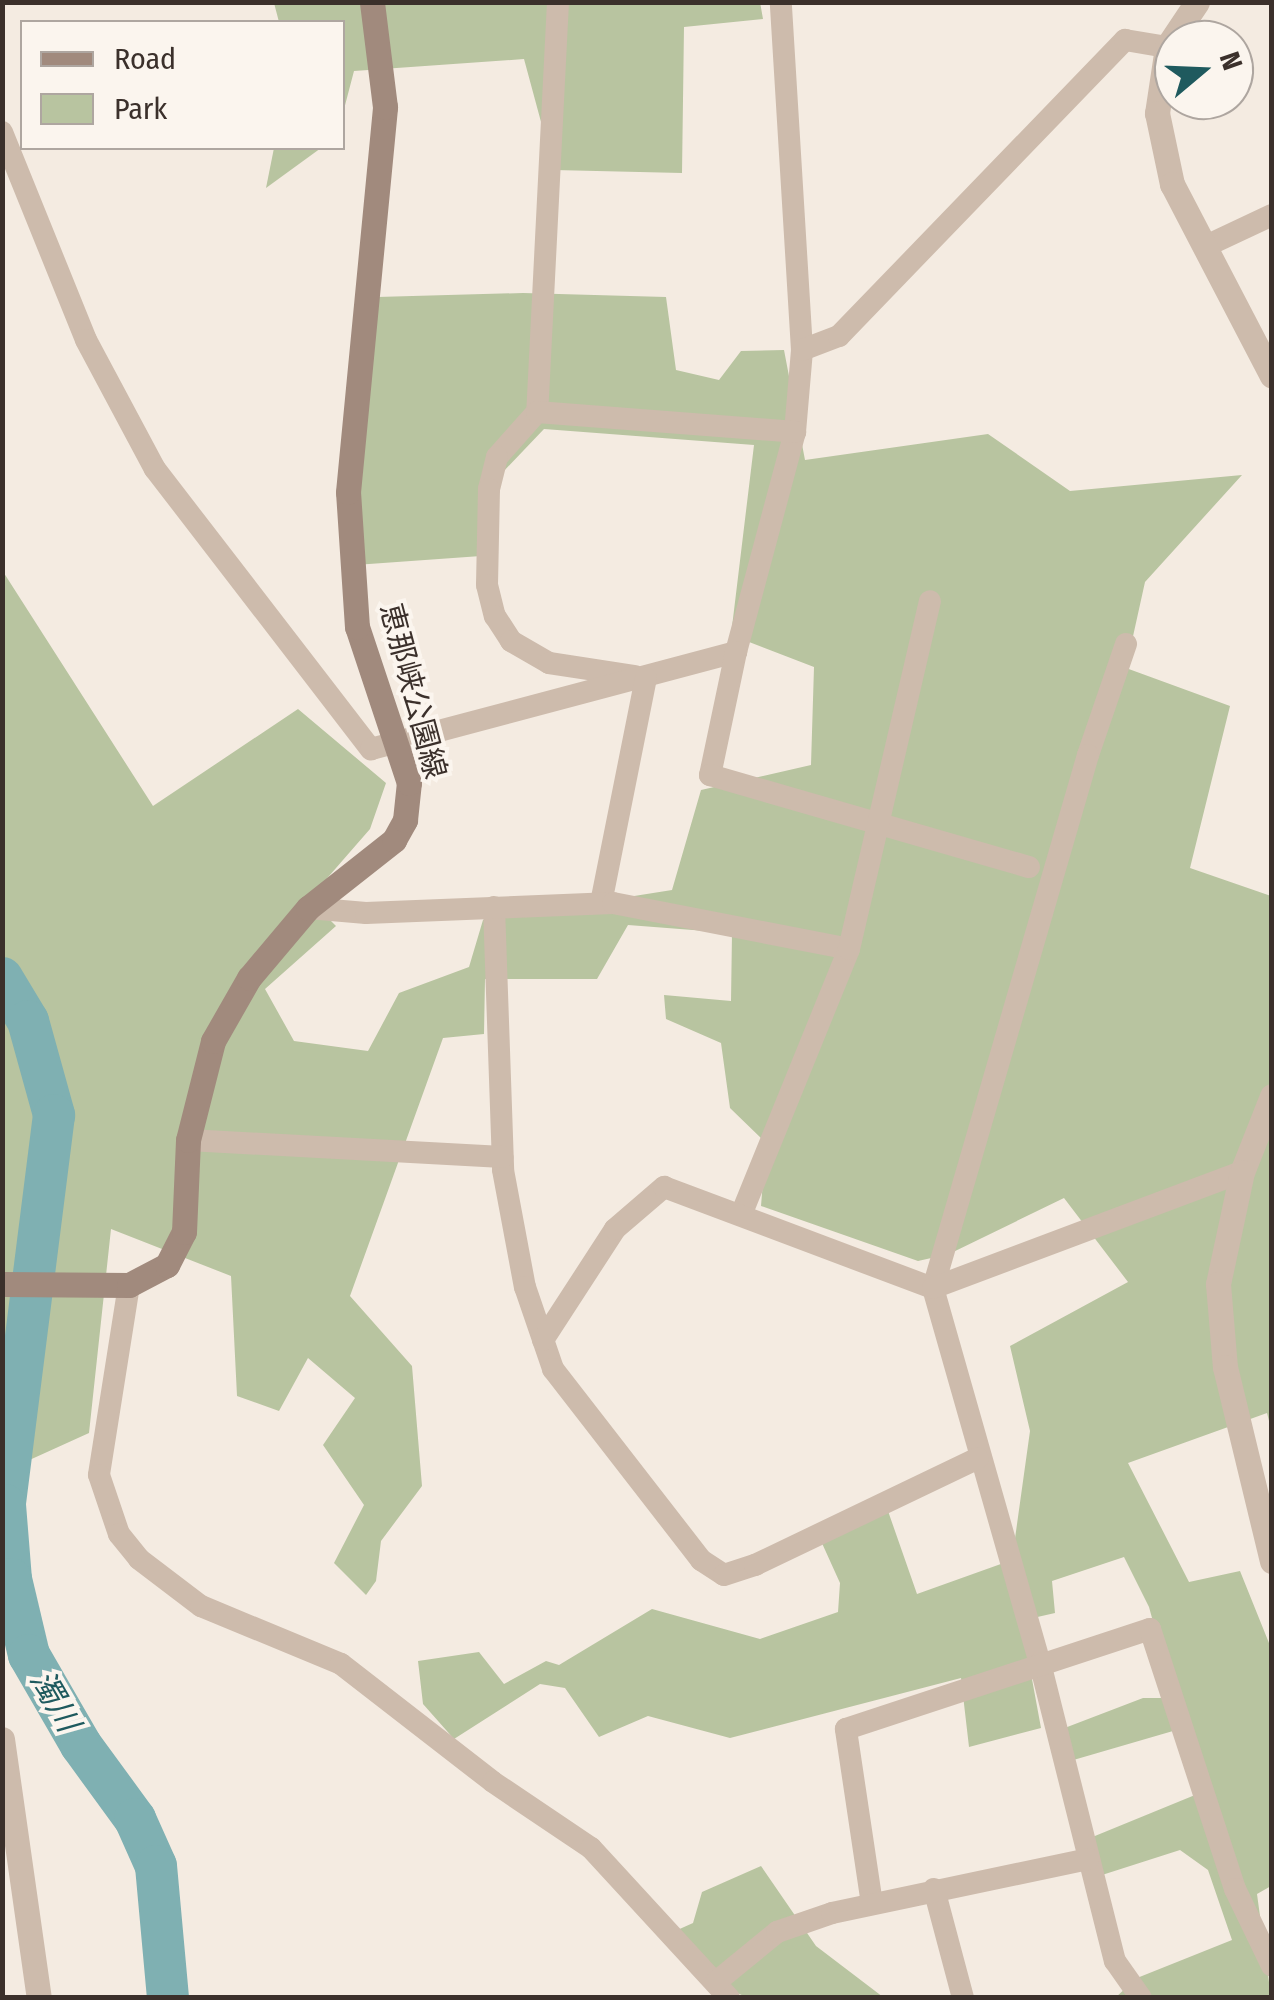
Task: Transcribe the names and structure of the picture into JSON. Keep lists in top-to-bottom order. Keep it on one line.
{"streets":{"main road":["恵那峡公園線"]},"water":["濁川"],"legend":["Road","Park"],"north":"right"}
